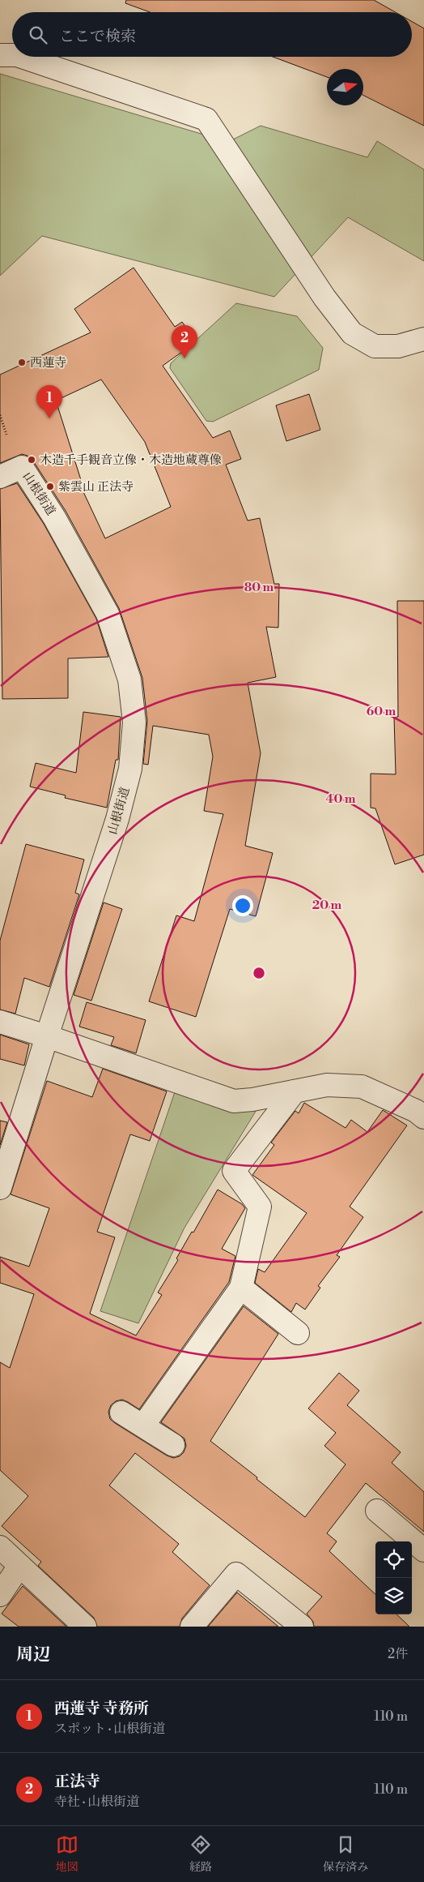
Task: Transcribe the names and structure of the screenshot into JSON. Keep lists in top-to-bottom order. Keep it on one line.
{"streets":{"street":["山根街道"]},"places":["西蓮寺","木造千手観音立像・木造地蔵尊像","紫雲山 正法寺"],"north":"right","page":{"search":"ここで検索","pins":["2","1"],"heading":["周辺","2件"],"list":[{"mark":"1","name":"西蓮寺 寺務所","note":"スポット · 山根街道","value":"110 m"},{"mark":"2","name":"正法寺","note":"寺社 · 山根街道","value":"110 m"}],"nav":["地図","経路","保存済み"]},"rings":["80 m","60 m","40 m","20 m"]}
